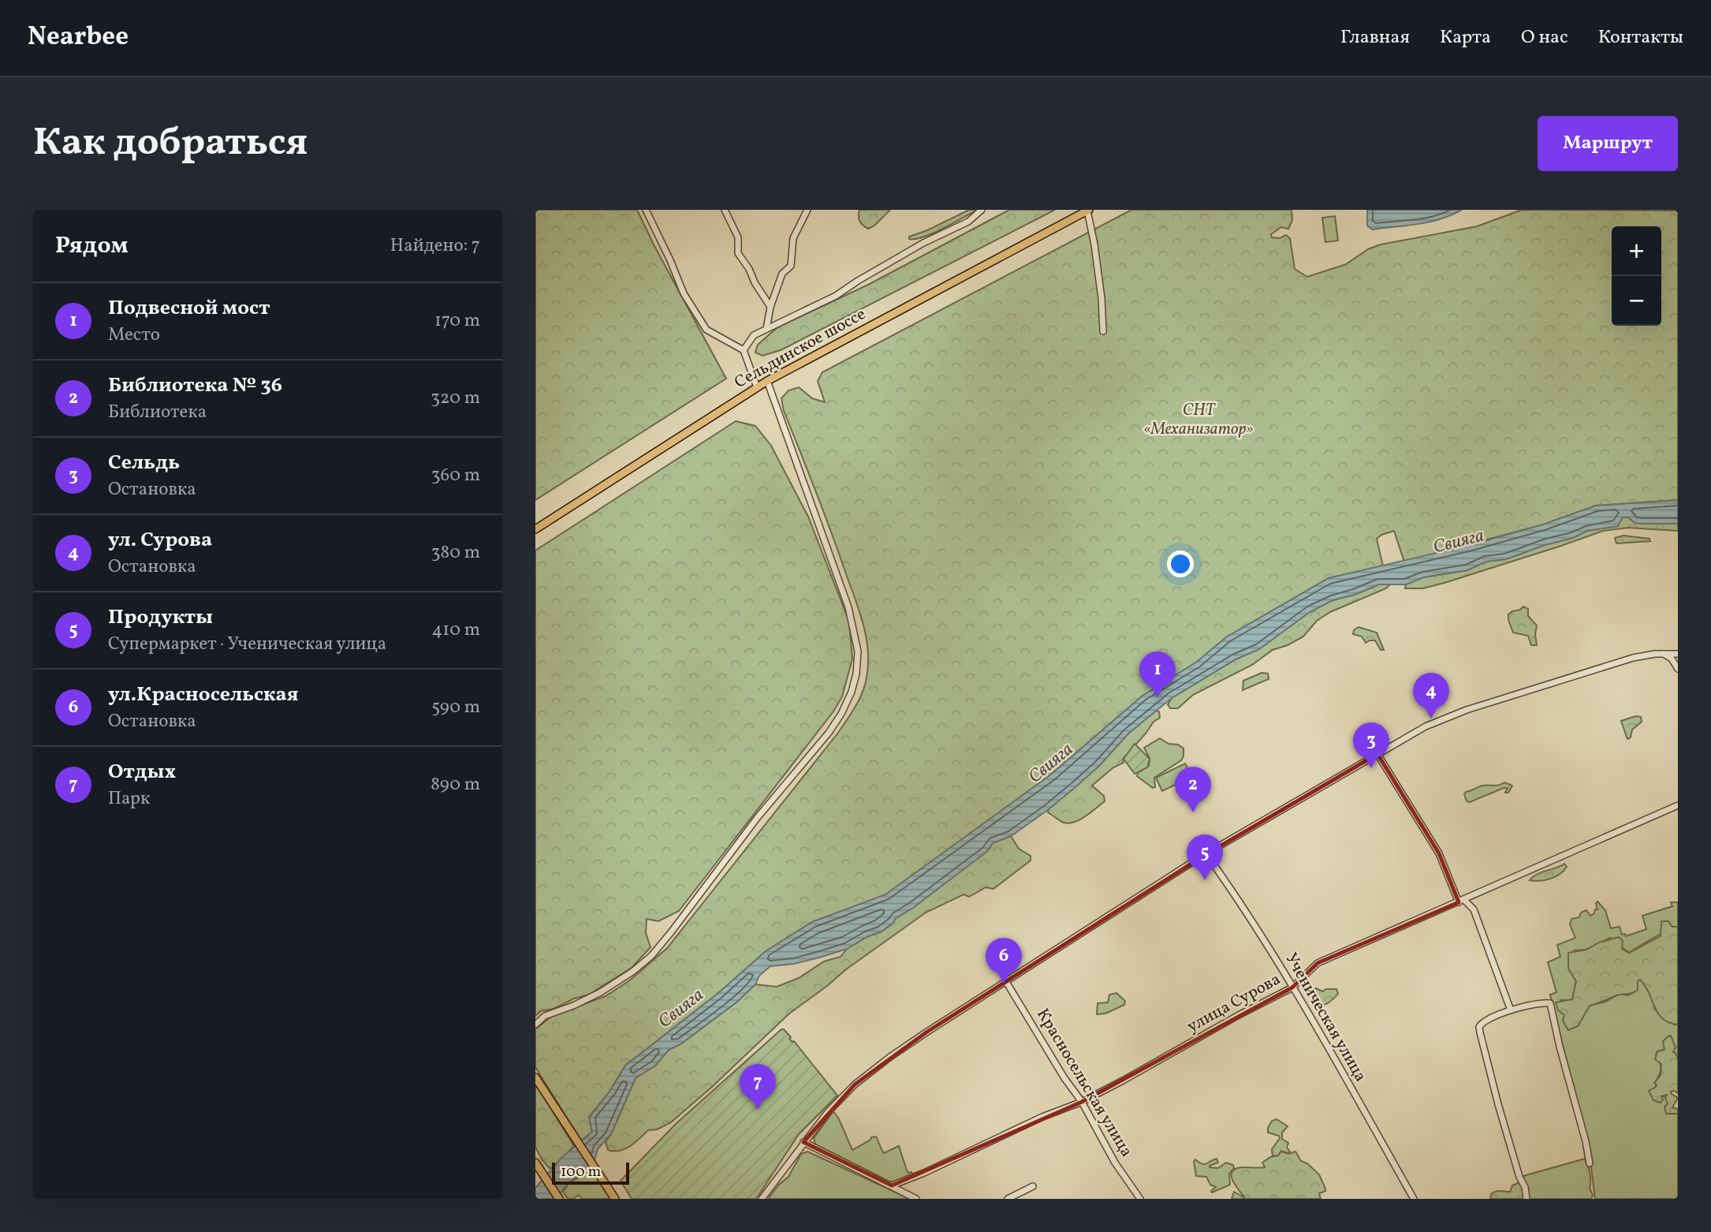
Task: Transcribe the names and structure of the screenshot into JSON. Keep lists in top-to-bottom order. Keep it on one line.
{"streets":{"main road":["Сельдинское шоссе"],"street":["улица Сурова","Ученическая улица","Красносельская улица"]},"crossings":[["улица Сурова","Ученическая улица"],["улица Сурова","Красносельская улица"]],"water":["Свияга"],"parks":["СНТ «Механизатор»"],"scale_bar":"100 m","page":{"header":"Nearbee","nav":["Главная","Карта","О нас","Контакты"],"buttons":"Маршрут","title":"Как добраться","heading":["Рядом","Найдено: 7"],"map_buttons":["+","−"],"list":[{"mark":"1","name":"Подвесной мост","note":"Место","value":"170 m"},{"mark":"2","name":"Библиотека № 36","note":"Библиотека","value":"320 m"},{"mark":"3","name":"Сельдь","note":"Остановка","value":"360 m"},{"mark":"4","name":"ул. Сурова","note":"Остановка","value":"380 m"},{"mark":"5","name":"Продукты","note":"Супермаркет · Ученическая улица","value":"410 m"},{"mark":"6","name":"ул.Красносельская","note":"Остановка","value":"590 m"},{"mark":"7","name":"Отдых","note":"Парк","value":"890 m"}],"pins":["1","4","3","2","5","6","7"],"scale":"100 m"}}
